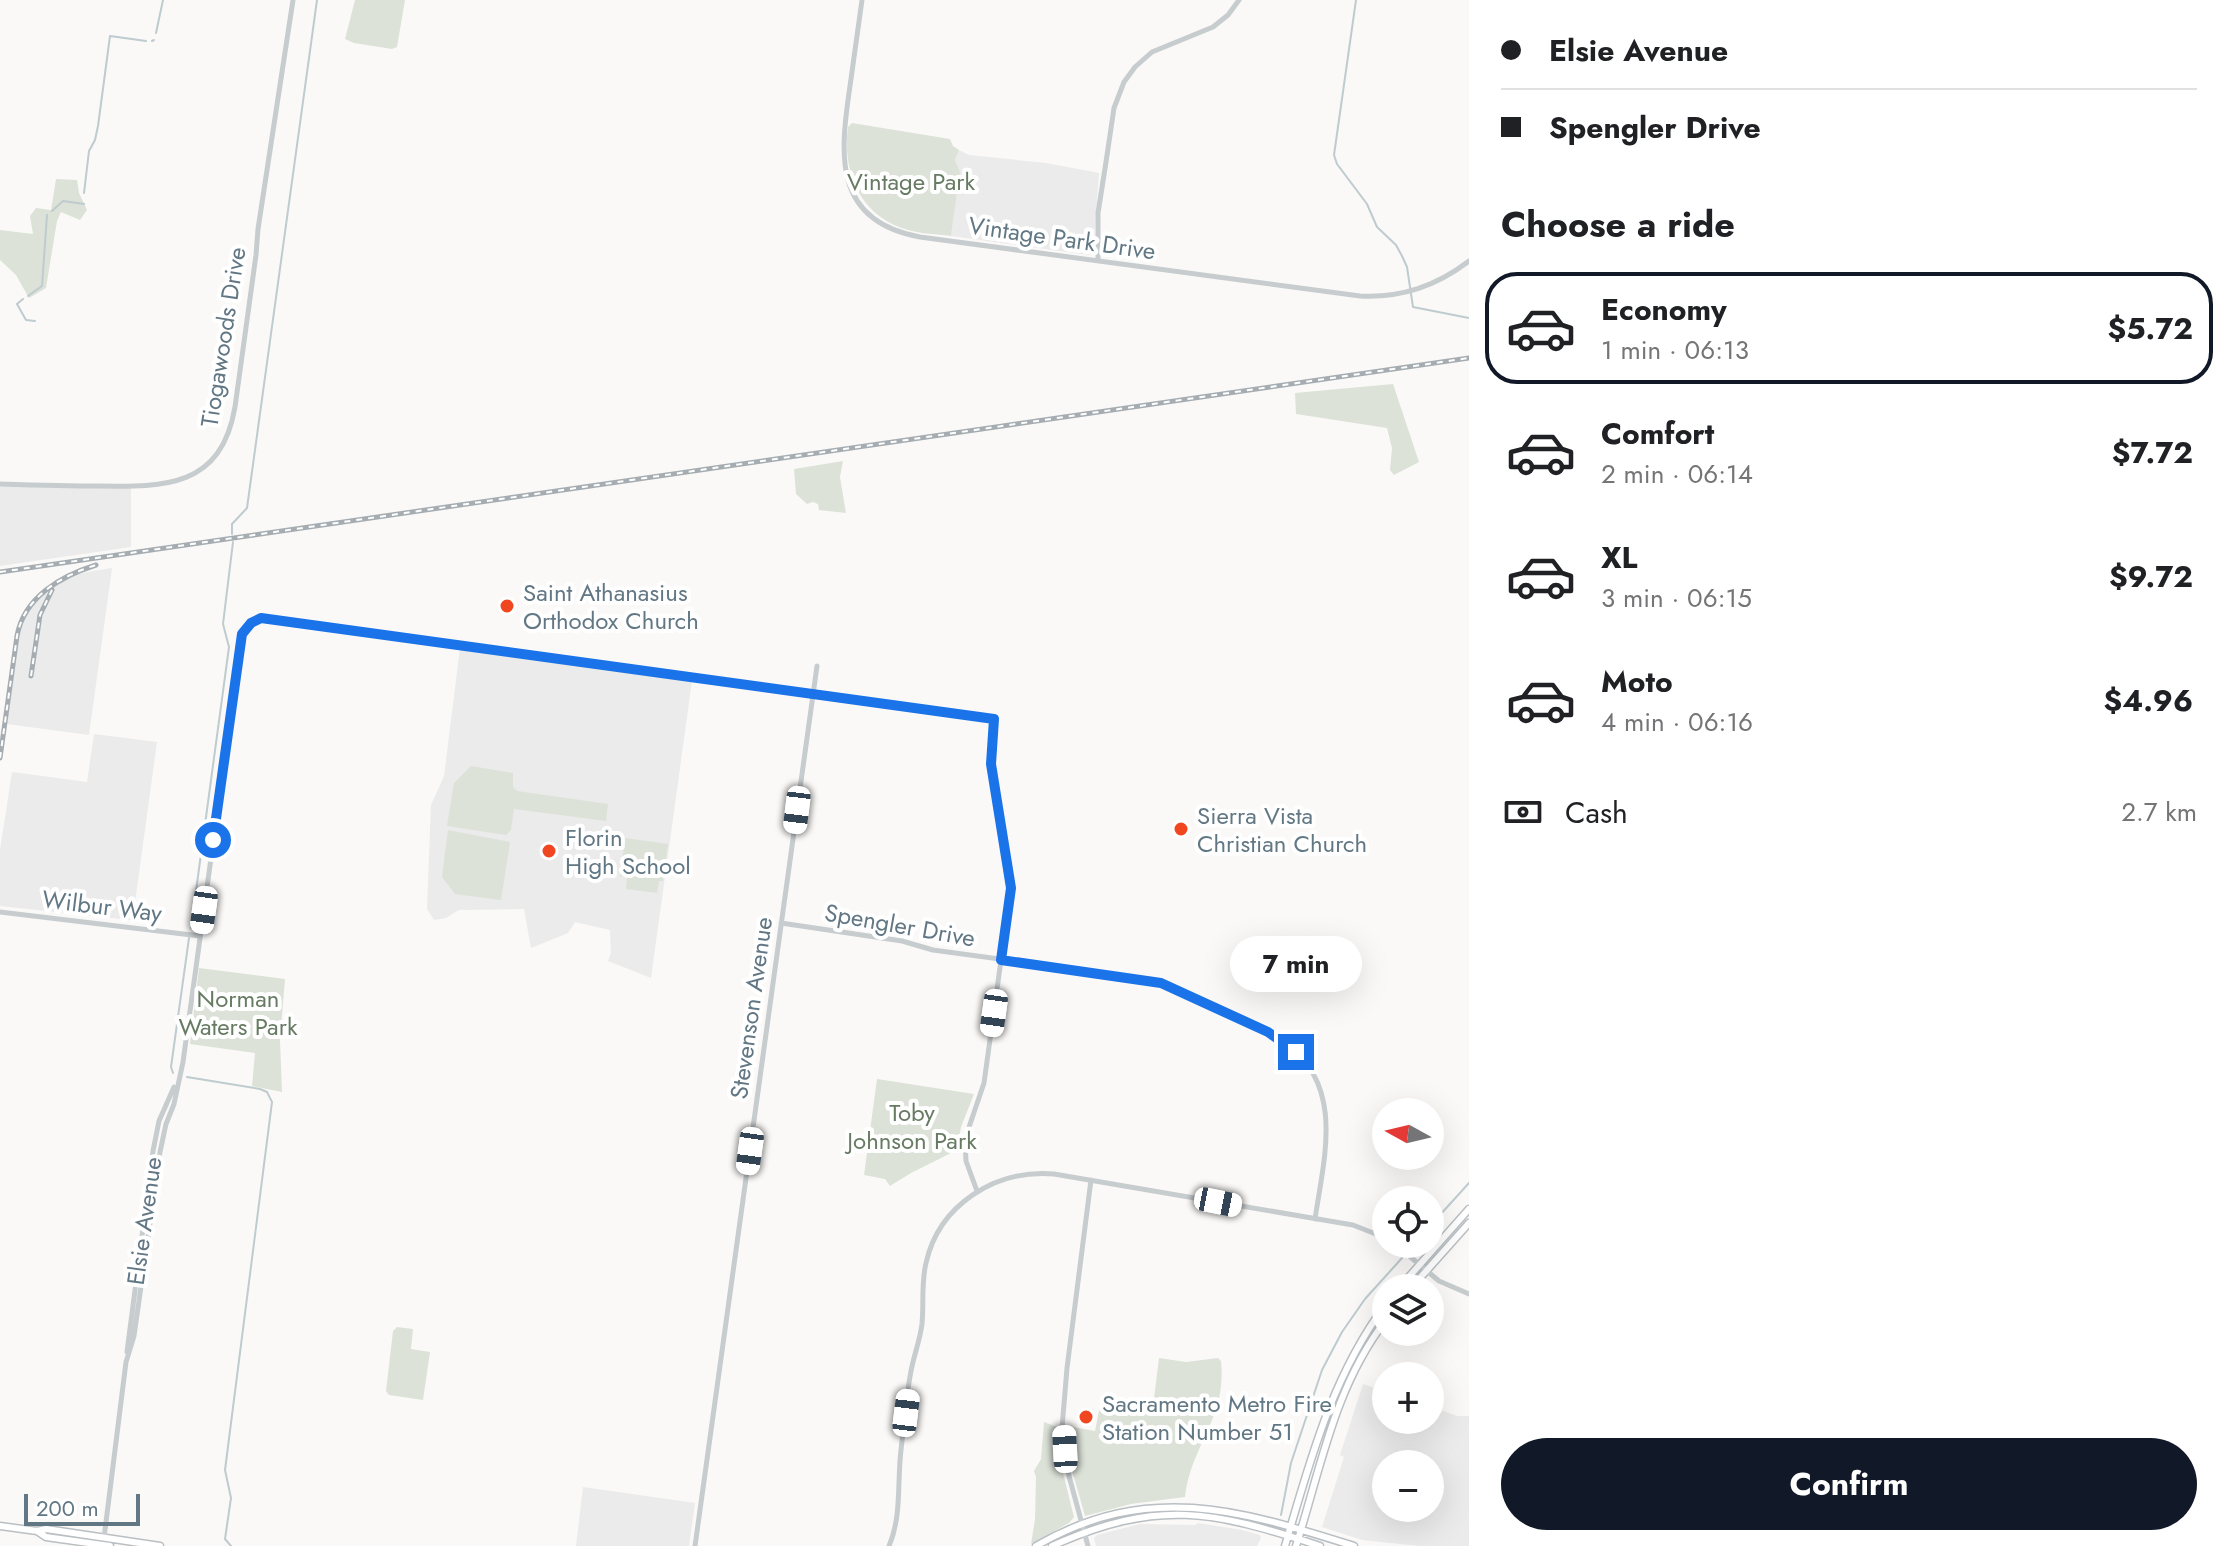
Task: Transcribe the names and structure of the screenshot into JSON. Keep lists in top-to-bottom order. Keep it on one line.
{"streets":{"street":["Vintage Park Drive","Tiogawoods Drive","Wilbur Way","Spengler Drive","Stevenson Avenue","Elsie Avenue"]},"crossings":[["Wilbur Way","Elsie Avenue"],["Spengler Drive","Stevenson Avenue"],["Stevenson Avenue","Elsie Avenue"]],"parks":["Vintage Park","Norman Waters Park","Toby Johnson Park"],"places":["Saint Athanasius Orthodox Church","Sierra Vista Christian Church","Florin High School","Sacramento Metro Fire Station Number 51"],"scale_bar":"200 m","north":"left","page":{"banner":["Elsie Avenue","Spengler Drive"],"heading":"Choose a ride","list":[{"name":"Economy","note":"1 min · 06:13","value":"$5.72"},{"name":"Comfort","note":"2 min · 06:14","value":"$7.72"},{"name":"XL","note":"3 min · 06:15","value":"$9.72"},{"name":"Moto","note":"4 min · 06:16","value":"$4.96"}],"pay":["Cash","2.7 km"],"bubble":"7 min","map_buttons":["+","−"],"buttons":"Confirm","scale":"200 m"}}
